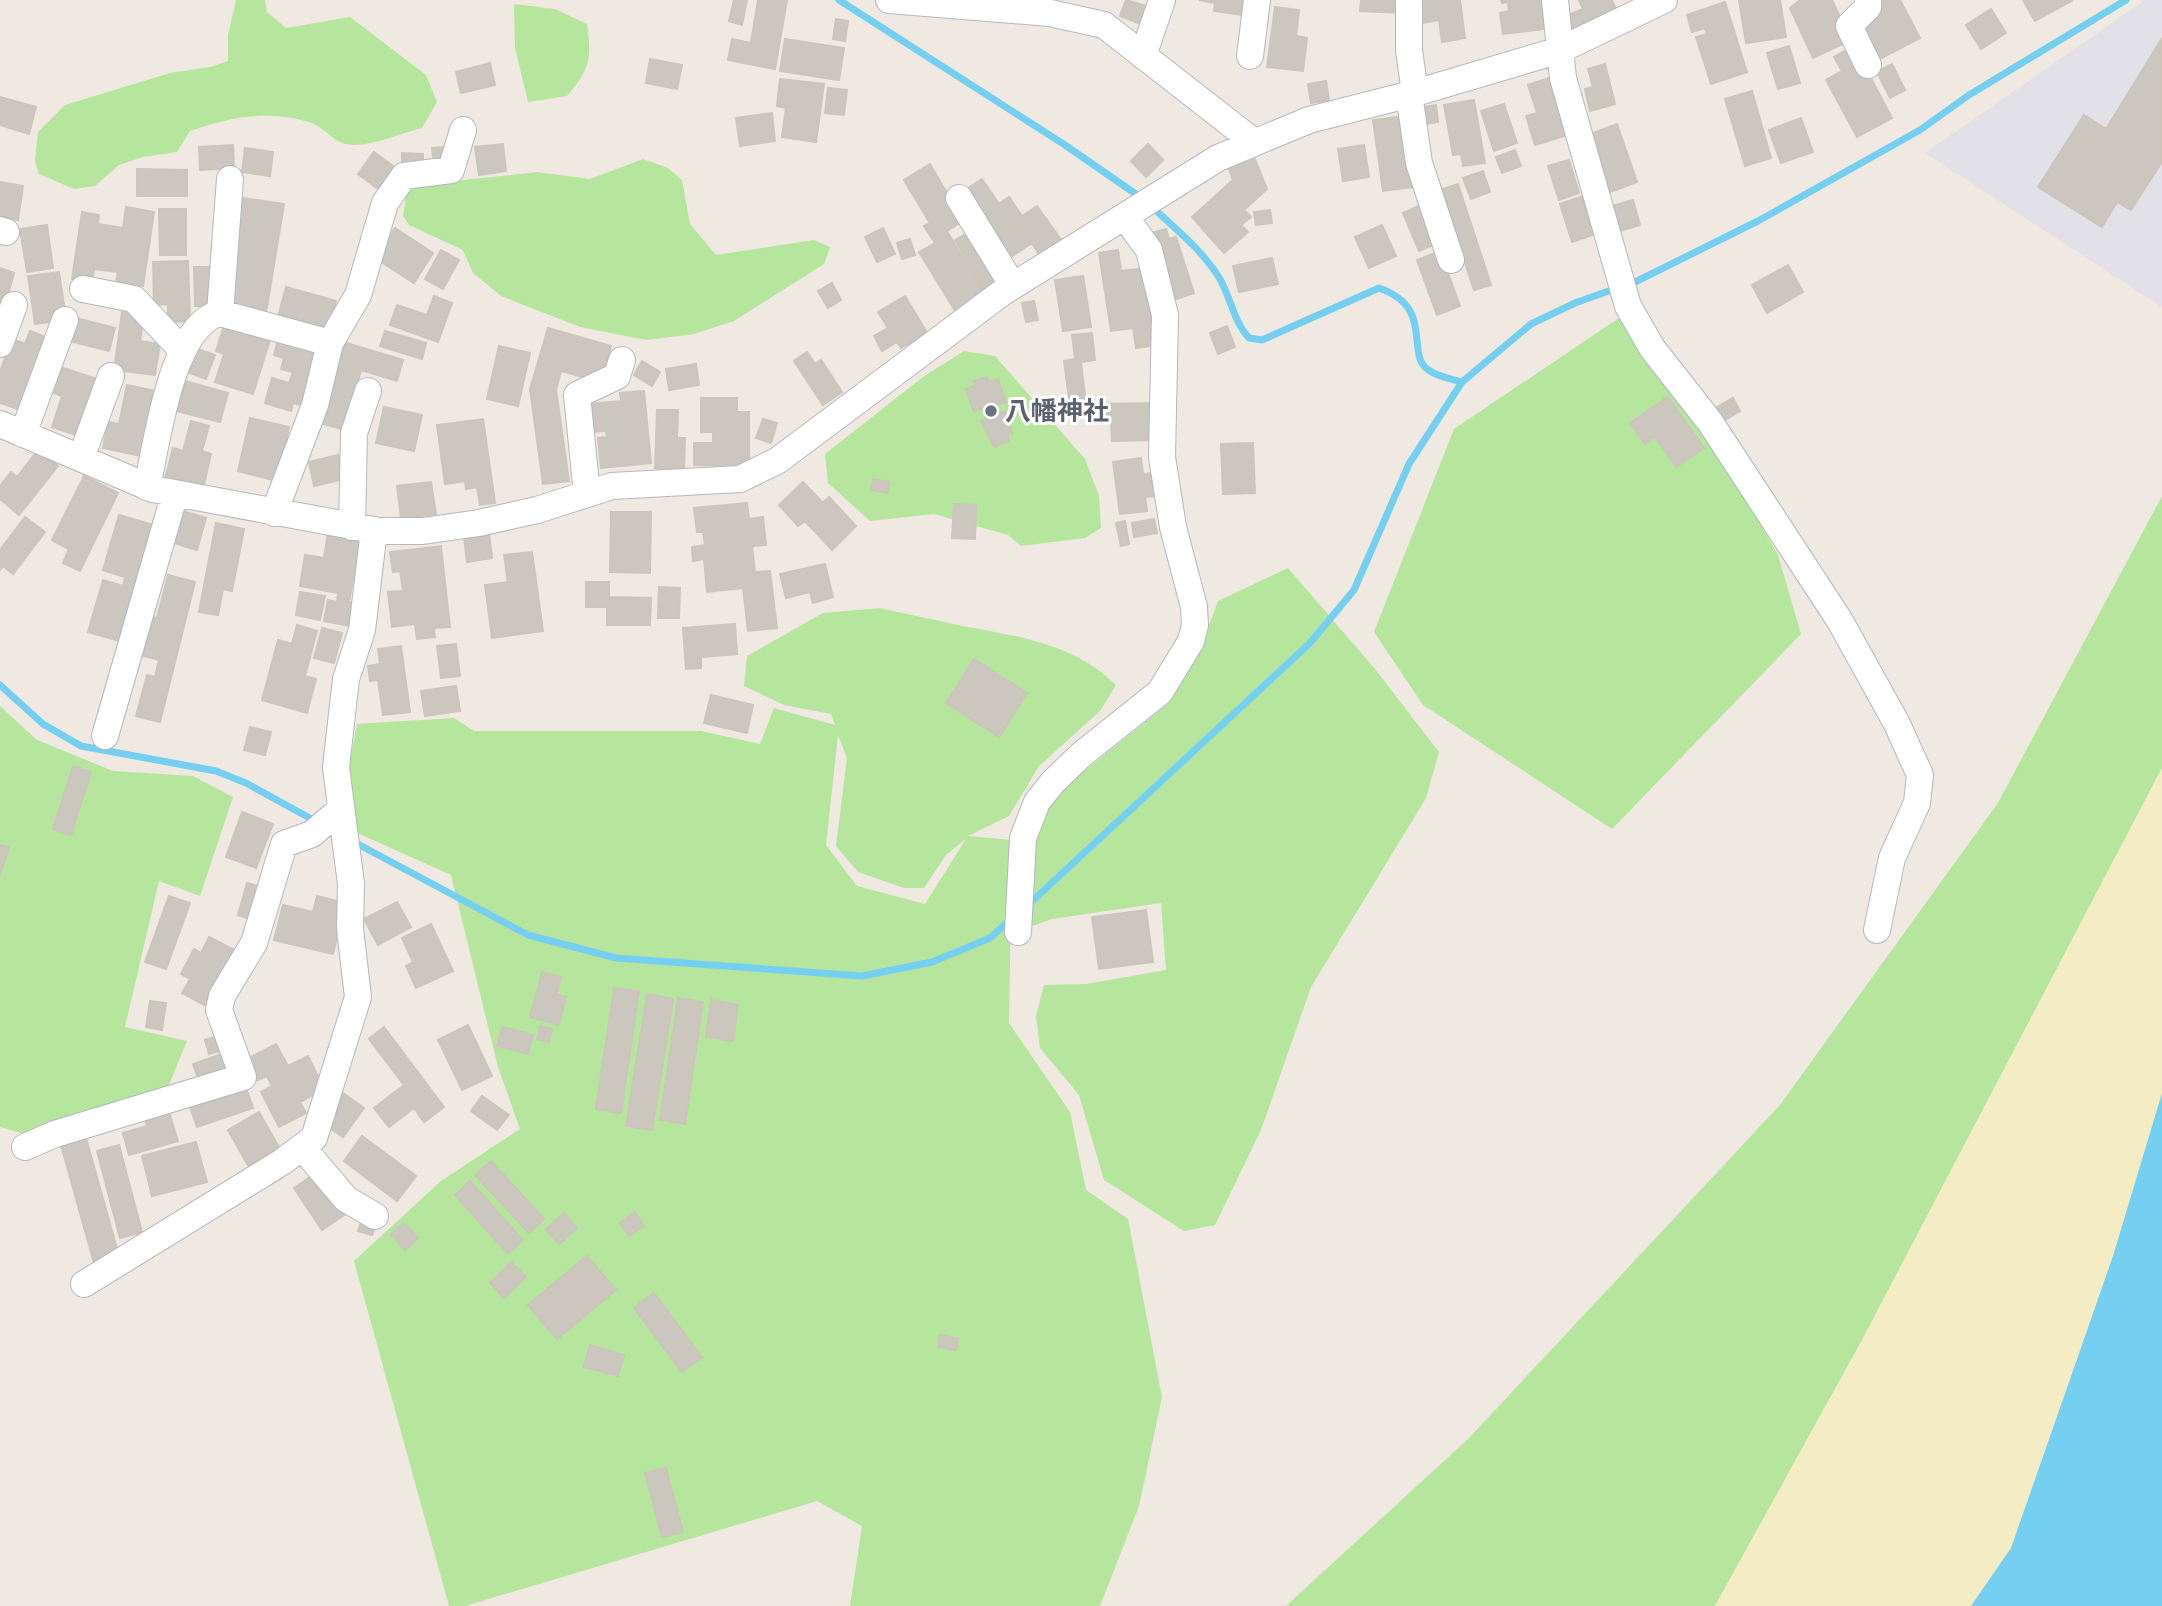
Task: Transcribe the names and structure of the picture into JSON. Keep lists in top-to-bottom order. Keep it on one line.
{"places":["八幡神社"]}
